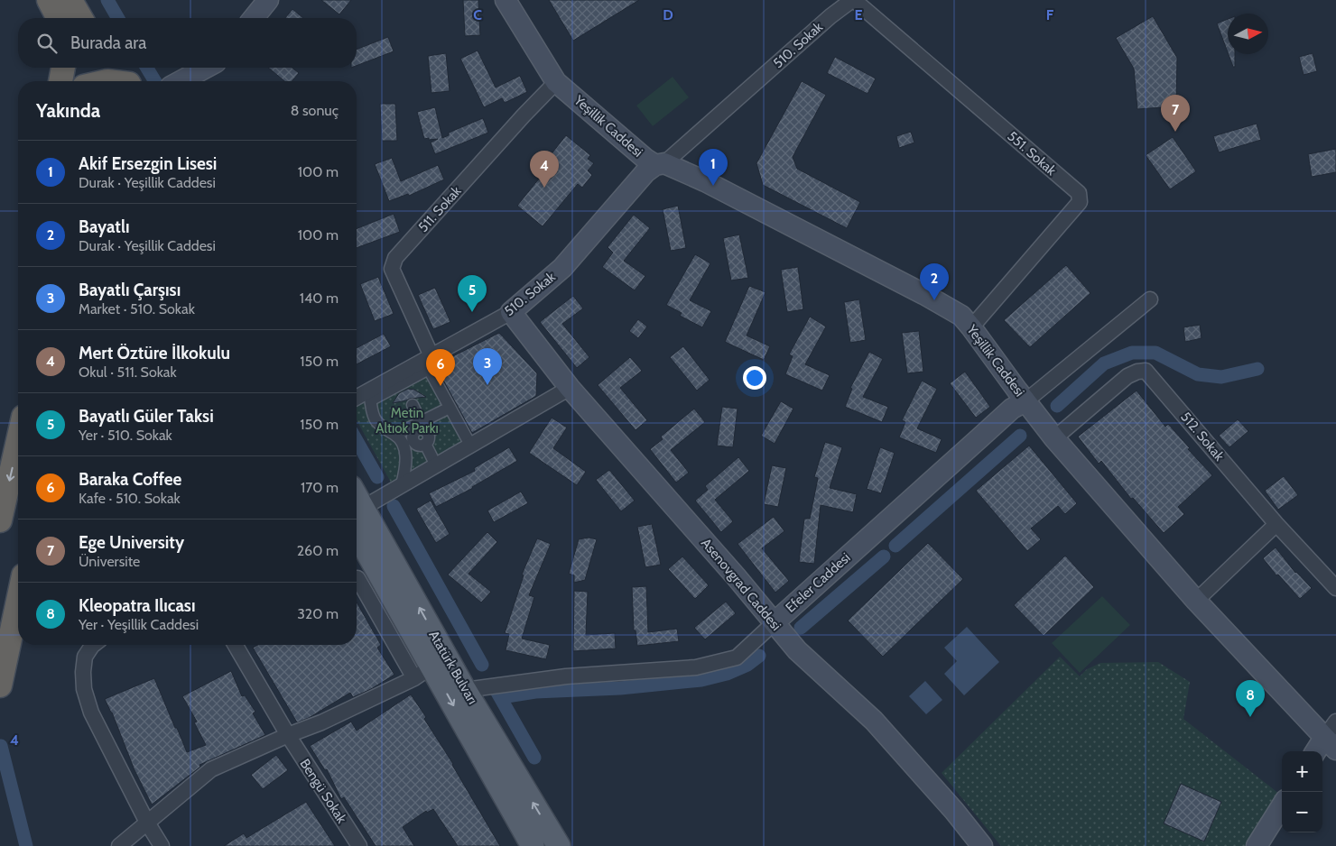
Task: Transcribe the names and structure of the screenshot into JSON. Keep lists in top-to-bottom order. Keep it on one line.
{"streets":{"main road":["510. Sokak","Yeşillik Caddesi","Efeler Caddesi","Asenovgrad Caddesi","Atatürk Bulvarı"],"street":["551. Sokak","511. Sokak","512. Sokak","Bengü Sokak"]},"crossings":[["510. Sokak","Yeşillik Caddesi"],["510. Sokak","551. Sokak"],["510. Sokak","511. Sokak"],["510. Sokak","Asenovgrad Caddesi"],["Yeşillik Caddesi","551. Sokak"],["Yeşillik Caddesi","511. Sokak"],["Yeşillik Caddesi","512. Sokak"],["Yeşillik Caddesi","Efeler Caddesi"],["Efeler Caddesi","Asenovgrad Caddesi"],["Efeler Caddesi","Atatürk Bulvarı"]],"parks":["Metin Altıok Parkı"],"north":"right","page":{"search":"Burada ara","heading":["Yakında","8 sonuç"],"pins":["7","1","4","2","5","3","6","8"],"list":[{"mark":"1","name":"Akif Ersezgin Lisesi","note":"Durak · Yeşillik Caddesi","value":"100 m"},{"mark":"2","name":"Bayatlı","note":"Durak · Yeşillik Caddesi","value":"100 m"},{"mark":"3","name":"Bayatlı Çarşısı","note":"Market · 510. Sokak","value":"140 m"},{"mark":"4","name":"Mert Öztüre İlkokulu","note":"Okul · 511. Sokak","value":"150 m"},{"mark":"5","name":"Bayatlı Güler Taksi","note":"Yer · 510. Sokak","value":"150 m"},{"mark":"6","name":"Baraka Coffee","note":"Kafe · 510. Sokak","value":"170 m"},{"mark":"7","name":"Ege University","note":"Üniversite","value":"260 m"},{"mark":"8","name":"Kleopatra Ilıcası","note":"Yer · Yeşillik Caddesi","value":"320 m"}],"map_buttons":["+","−"]},"grid":{"columns":["C","D","E","F"],"rows":["4"]}}
